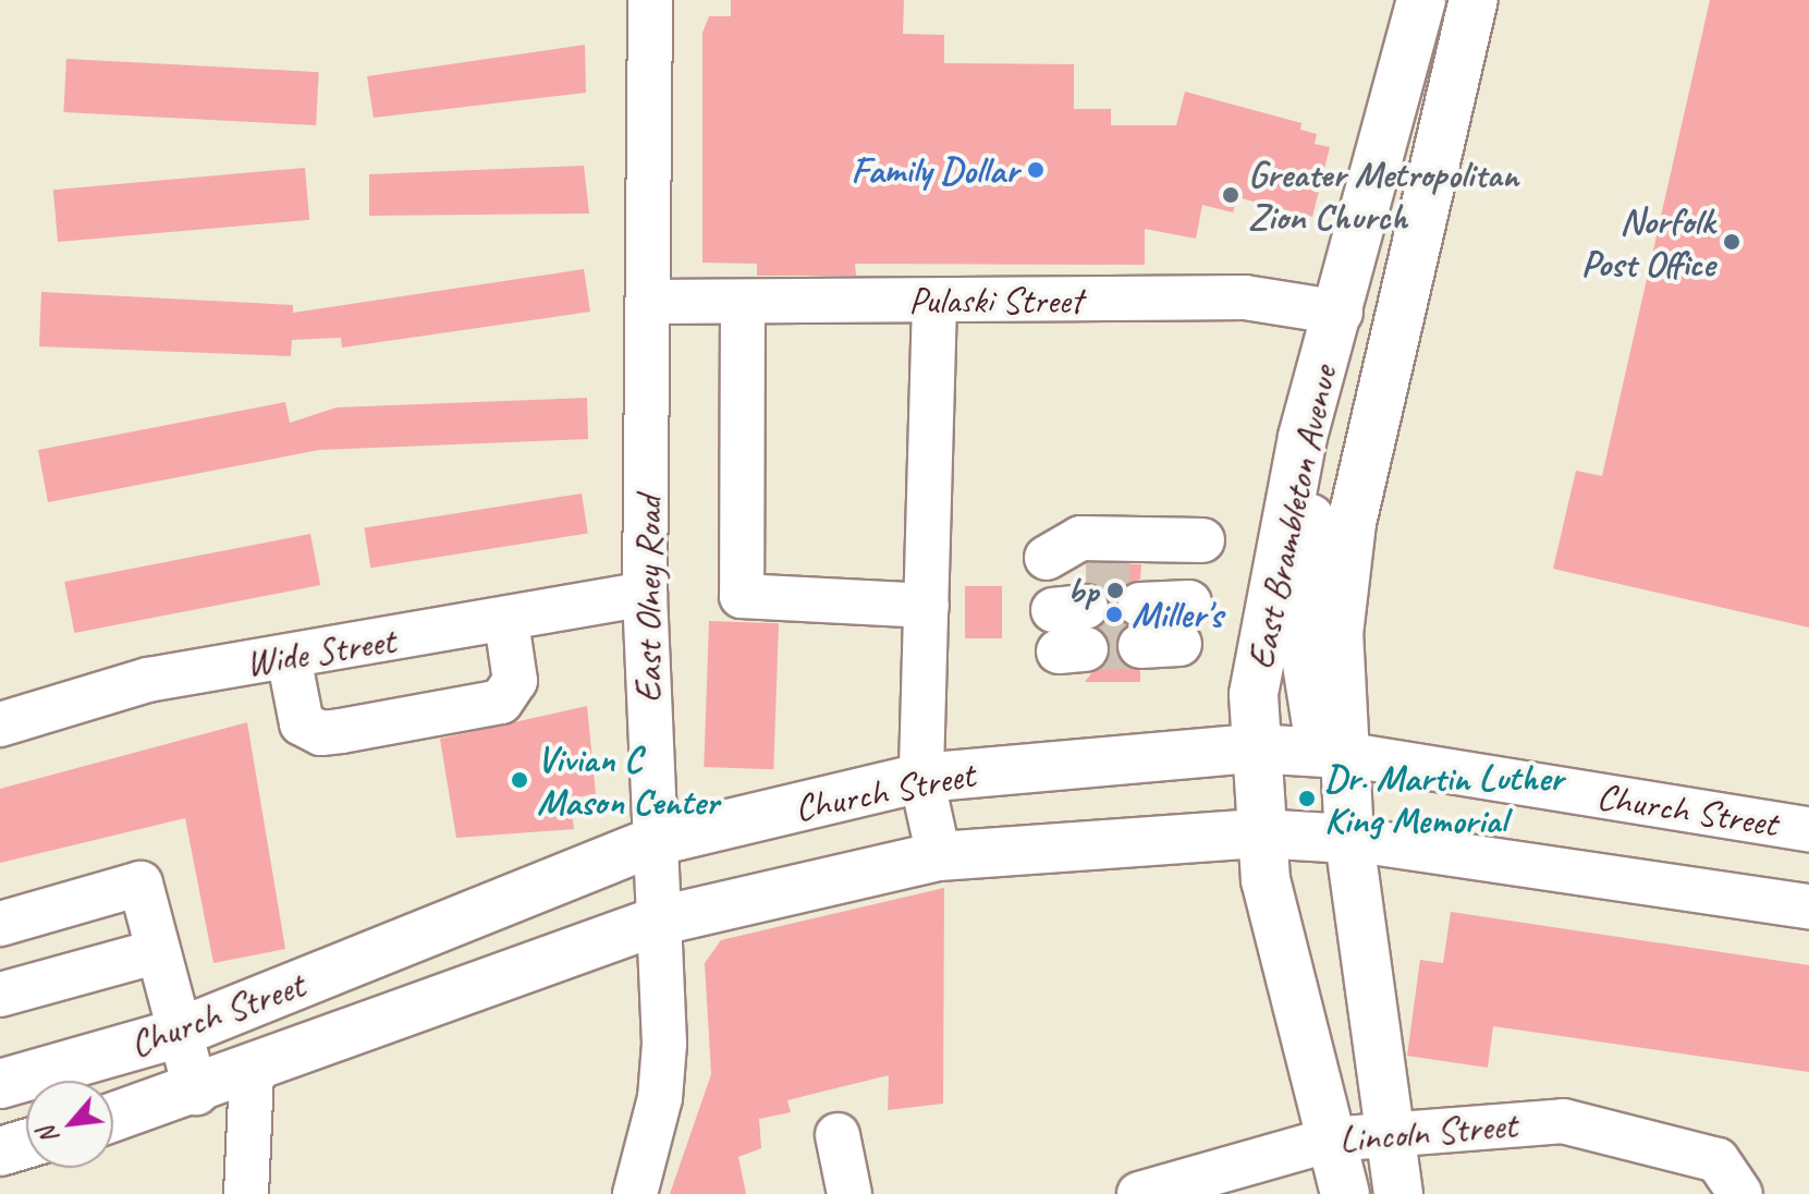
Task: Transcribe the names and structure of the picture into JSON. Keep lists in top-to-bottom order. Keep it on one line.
{"streets":{"main road":["East Brambleton Avenue","Church Street"],"street":["Pulaski Street","East Olney Road","Wide Street","Lincoln Street"]},"crossings":[["Pulaski Street","East Brambleton Avenue"],["Pulaski Street","East Olney Road"],["East Brambleton Avenue","Church Street"],["East Brambleton Avenue","Lincoln Street"],["East Olney Road","Wide Street"],["East Olney Road","Church Street"]],"places":["Family Dollar","Greater Metropolitan Zion Church","Norfolk Post Office","bp","Miller's","Vivian C Mason Center","Dr. Martin Luther King Memorial"],"north":"bottom left"}
